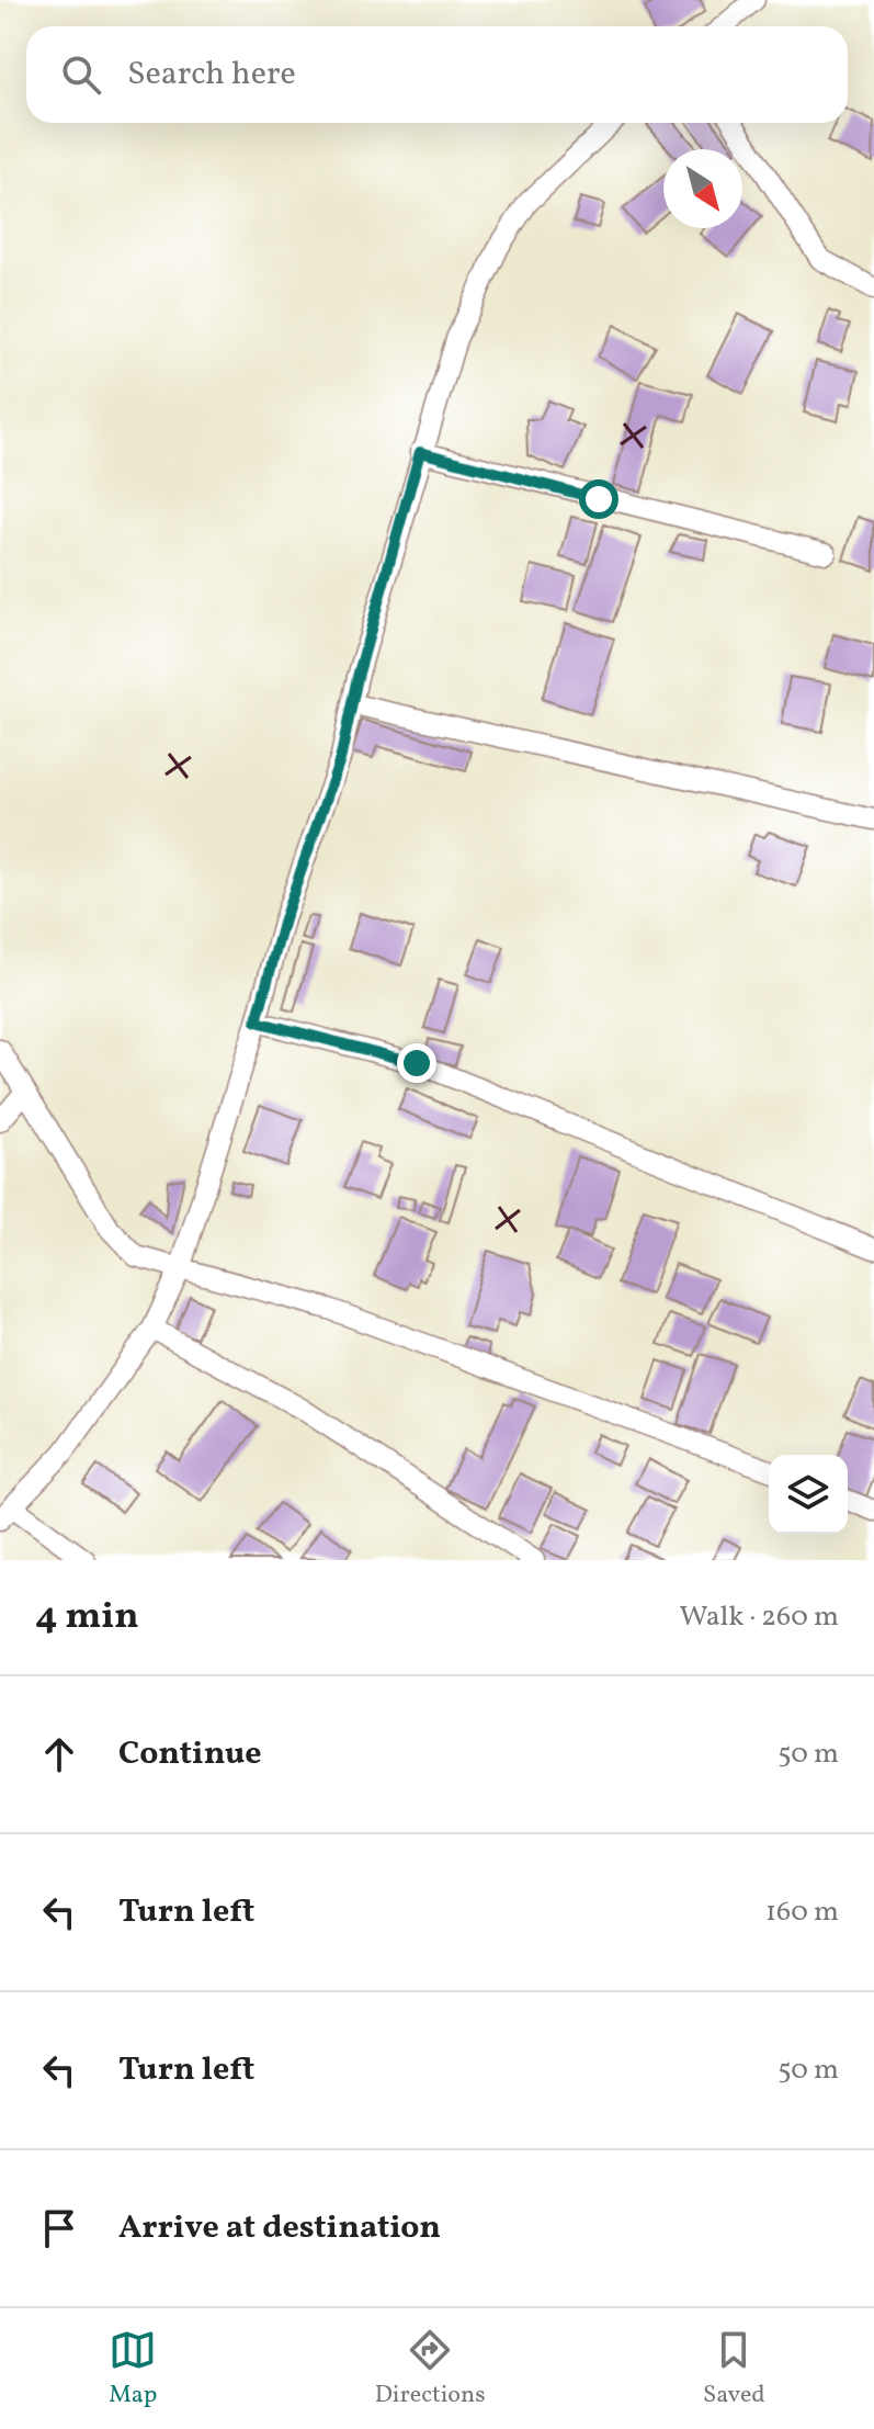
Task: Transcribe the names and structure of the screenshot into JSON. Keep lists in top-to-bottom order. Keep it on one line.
{"north":"bottom right","page":{"search":"Search here","heading":["4 min","Walk · 260 m"],"list":[["Continue","50 m"],["Turn left","160 m"],["Turn left","50 m"],"Arrive at destination"],"nav":["Map","Directions","Saved"]}}
